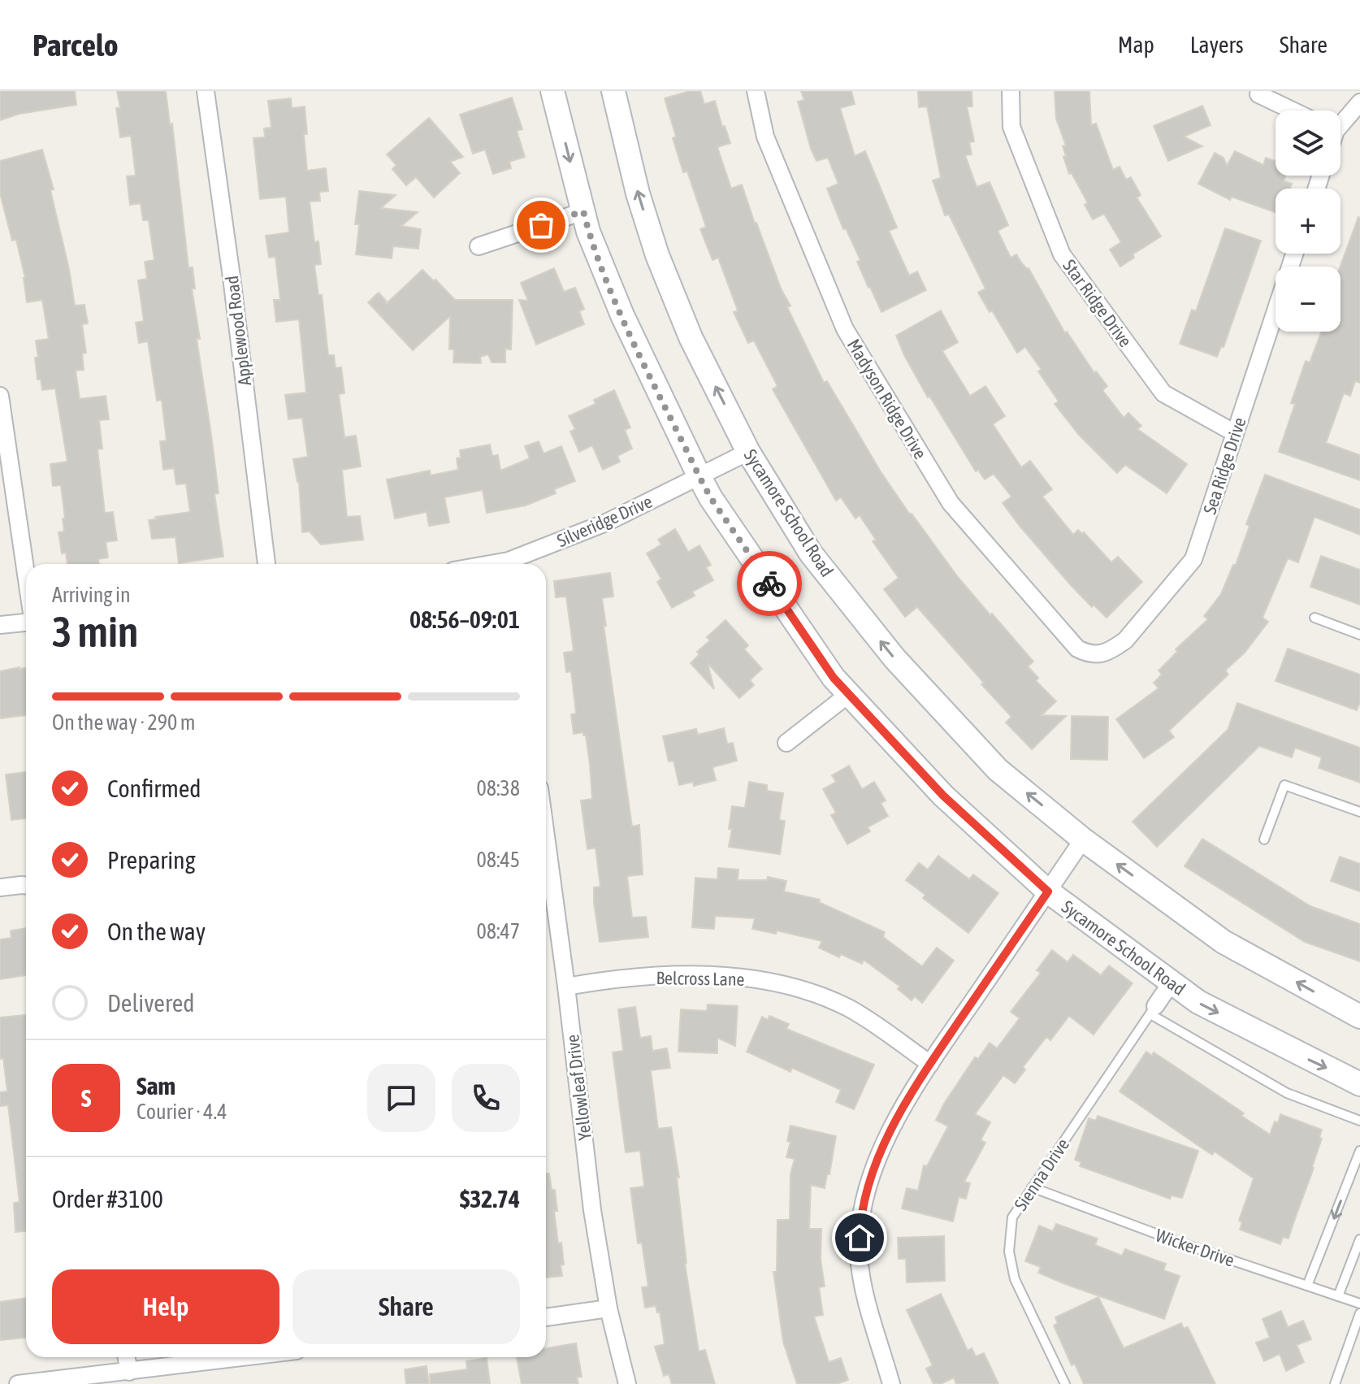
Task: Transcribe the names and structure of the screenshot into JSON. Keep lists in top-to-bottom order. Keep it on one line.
{"streets":{"main road":["Sycamore School Road"],"street":["Star Ridge Drive","Applewood Road","Madyson Ridge Drive","Sea Ridge Drive","Silveridge Drive","Belcross Lane","Yellowleaf Drive","Sienna Drive"],"lane":["Wicker Drive"]},"crossings":[["Star Ridge Drive","Sea Ridge Drive"],["Madyson Ridge Drive","Sea Ridge Drive"],["Sycamore School Road","Silveridge Drive"],["Sycamore School Road","Sienna Drive"],["Belcross Lane","Yellowleaf Drive"],["Sienna Drive","Wicker Drive"]],"page":{"header":"Parcelo","nav":["Map","Layers","Share"],"map_buttons":["+","−"],"heading":["3 min","Arriving in","08:56–09:01"],"panel":["Sam","Courier · 4.4","Order #3100","$32.74"],"bar":"On the way · 290 m","list":[["Confirmed","08:38"],["Preparing","08:45"],["On the way","08:47"],"Delivered"],"round":"S","buttons":["Help","Share"]}}
